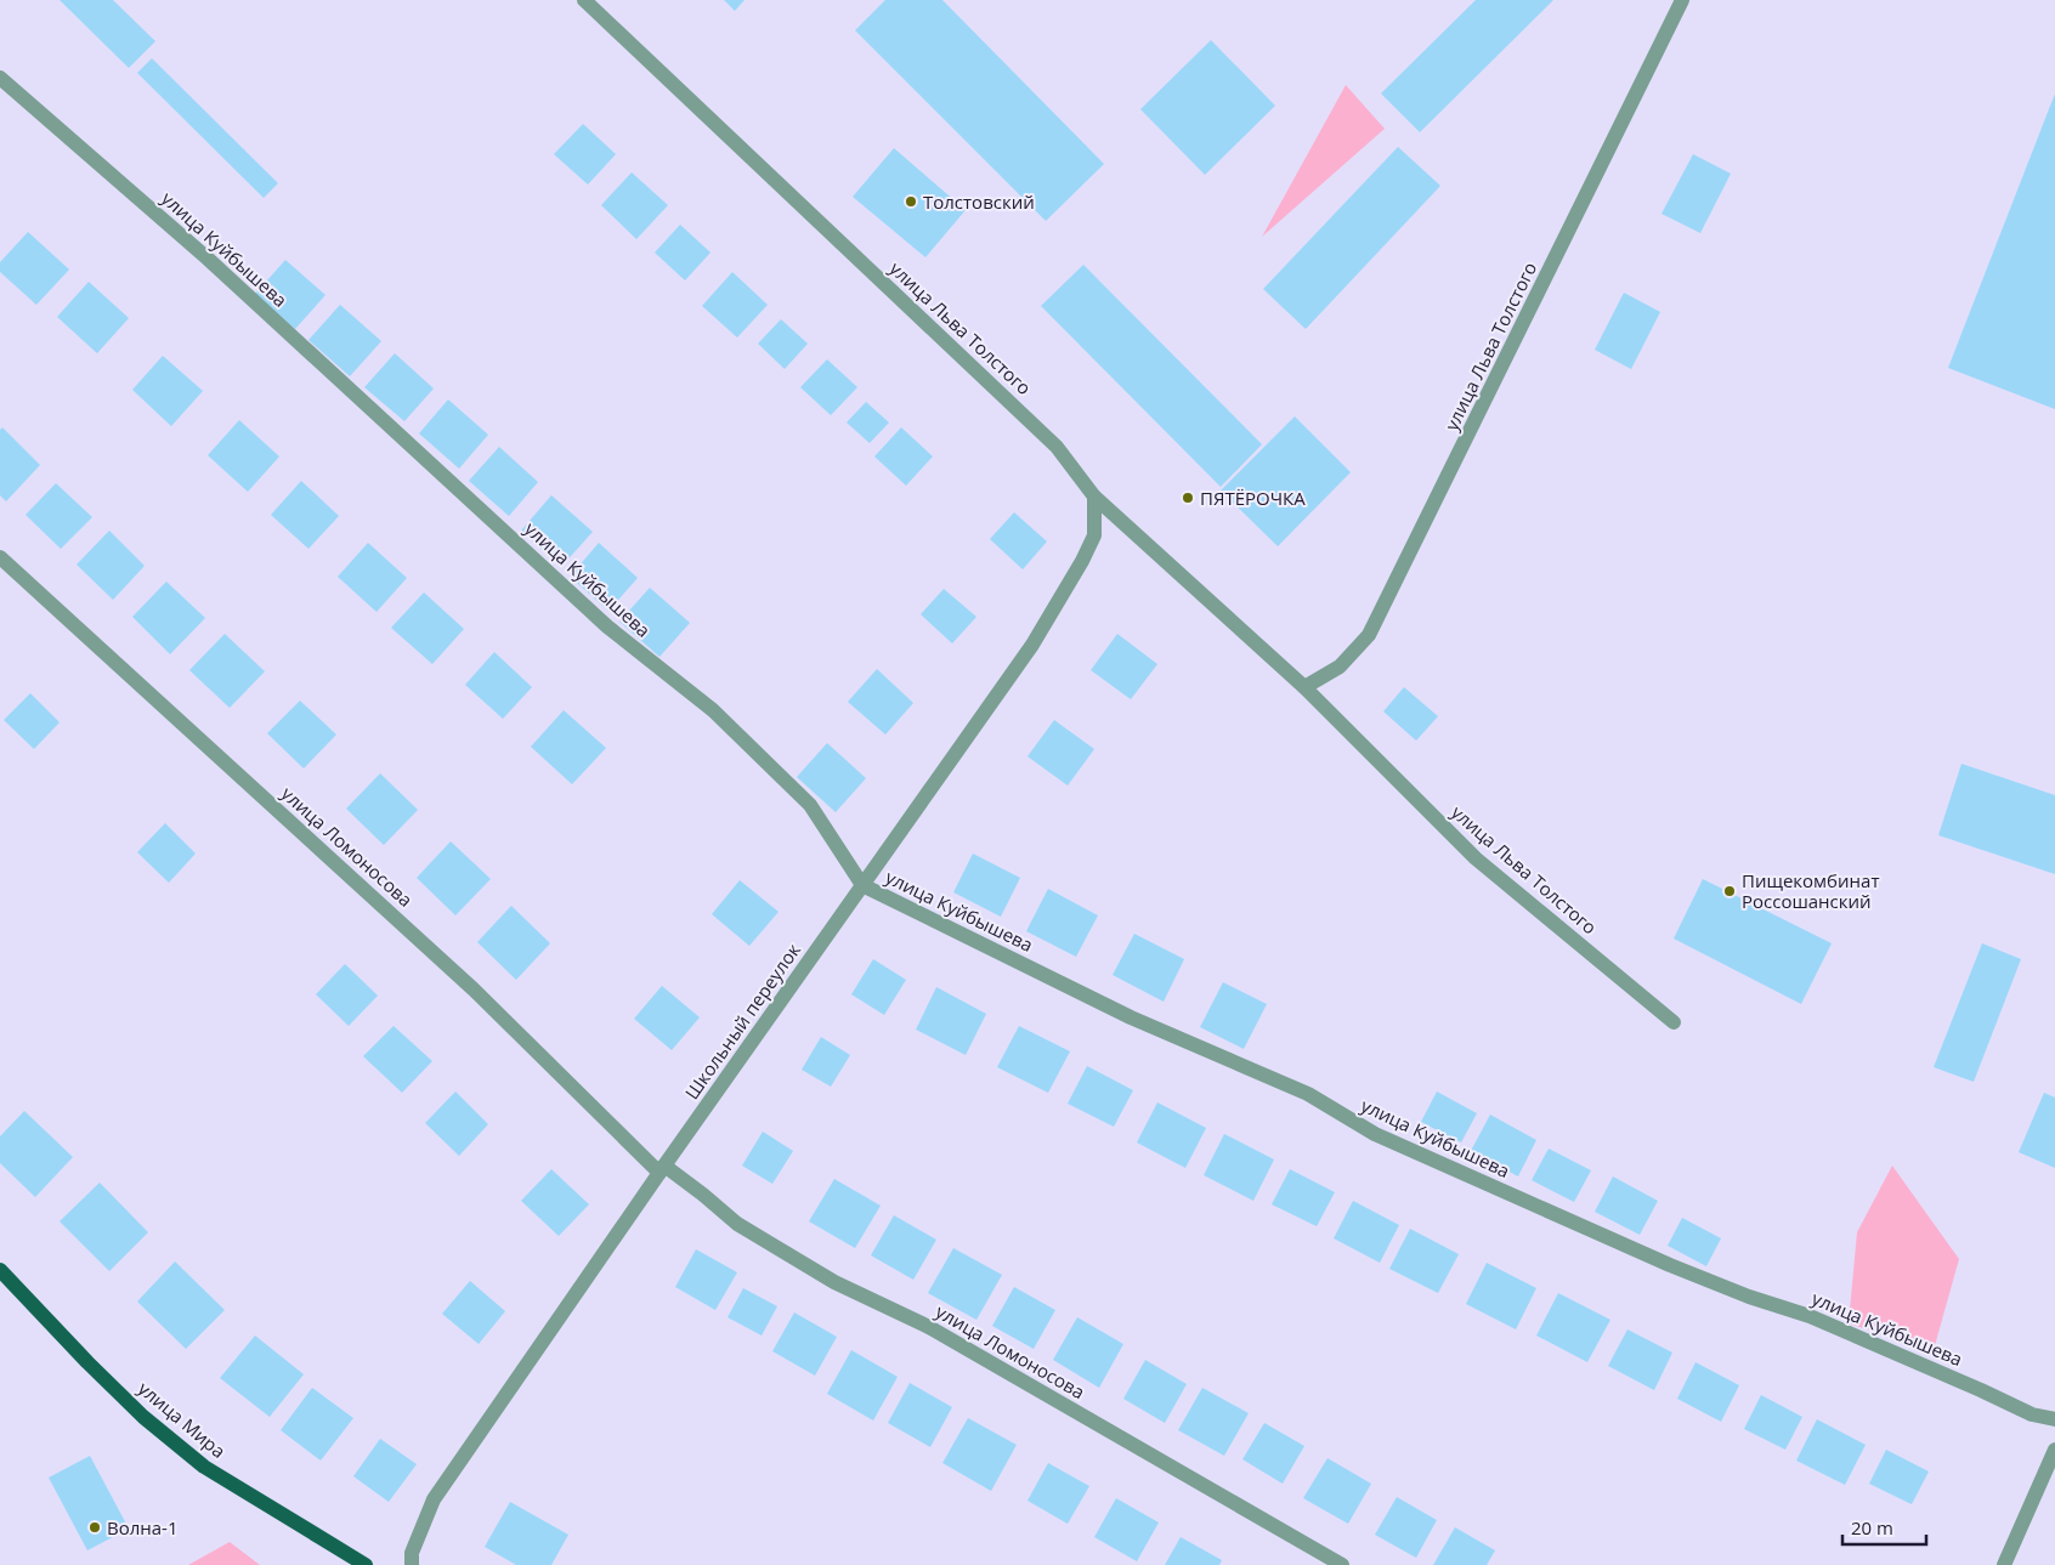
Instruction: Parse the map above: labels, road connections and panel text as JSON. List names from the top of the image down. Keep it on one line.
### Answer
{"streets":{"main road":["улица Мира"],"street":["улица Куйбышева","улица Льва Толстого","улица Ломоносова","Школьный переулок"]},"crossings":[["улица Куйбышева","Школьный переулок"],["улица Льва Толстого","Школьный переулок"],["улица Ломоносова","Школьный переулок"]],"places":["Толстовский","ПЯТЁРОЧКА","Пищекомбинат Россошанский","Волна-1"],"scale_bar":"20 m"}
